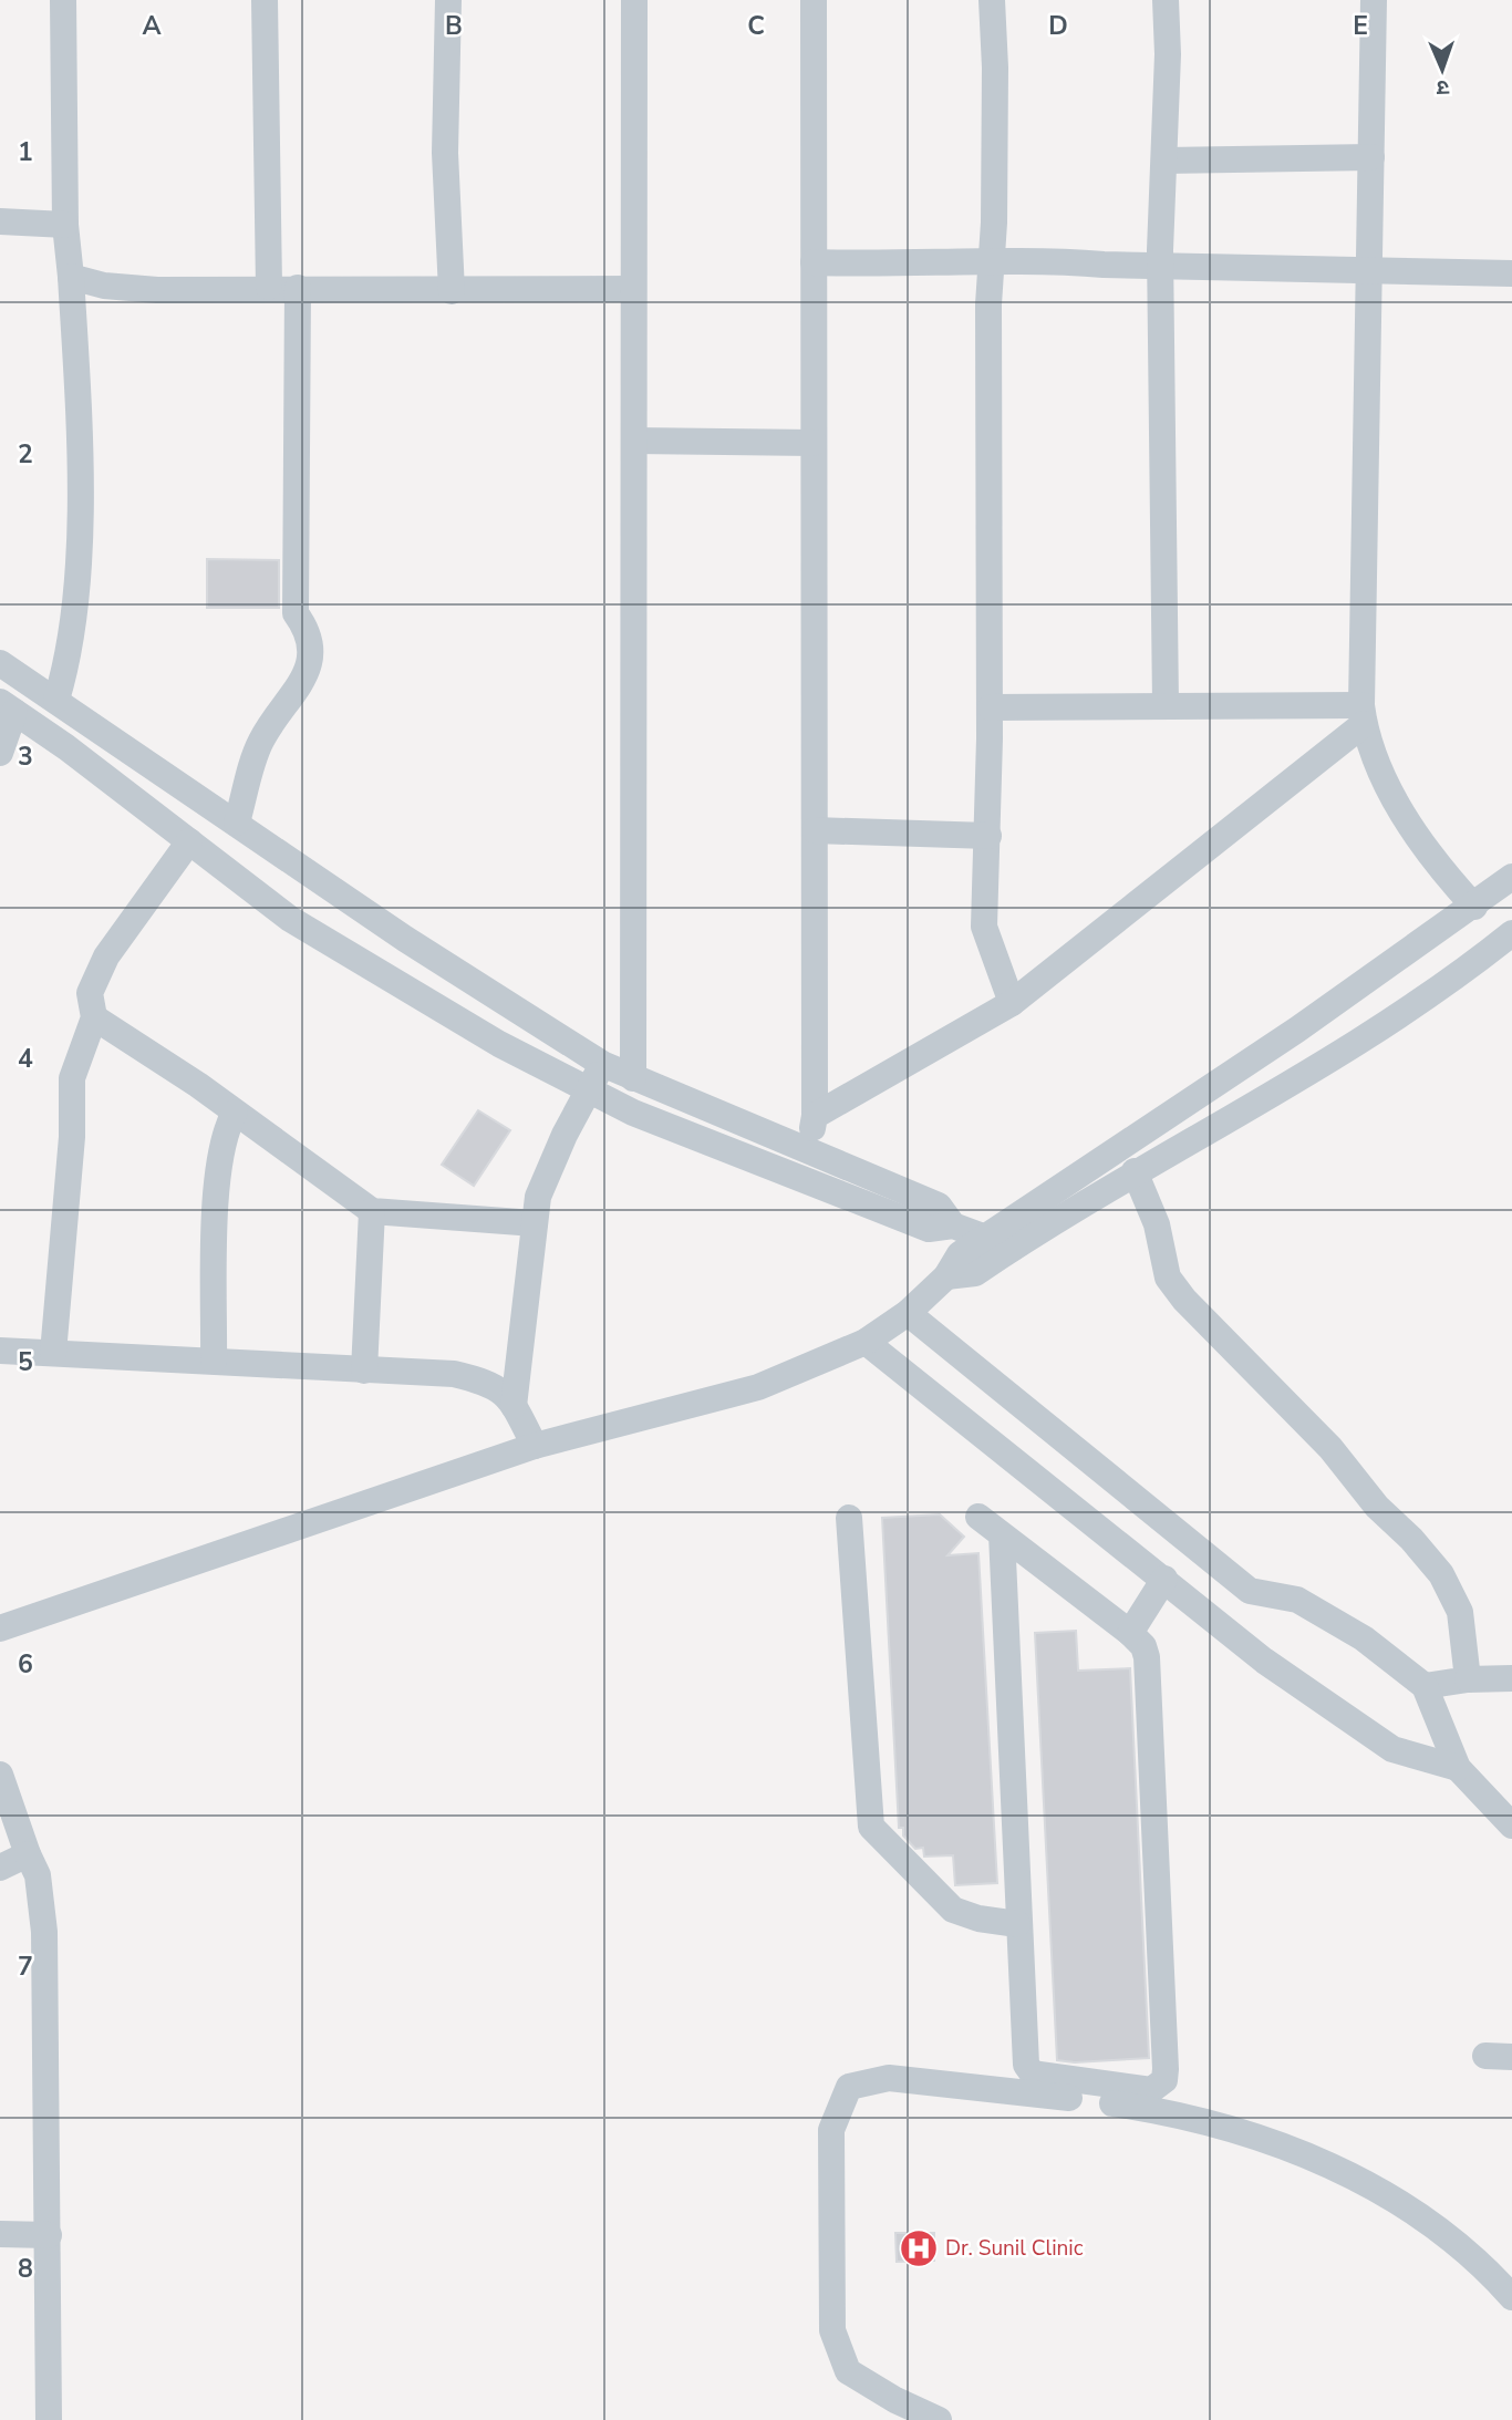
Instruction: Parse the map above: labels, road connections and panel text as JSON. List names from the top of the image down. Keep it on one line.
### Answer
{"places":{"hospital":["Dr. Sunil Clinic"]},"north":"bottom","grid":{"columns":["A","B","C","D","E"],"rows":["1","2","3","4","5","6","7","8"]}}
